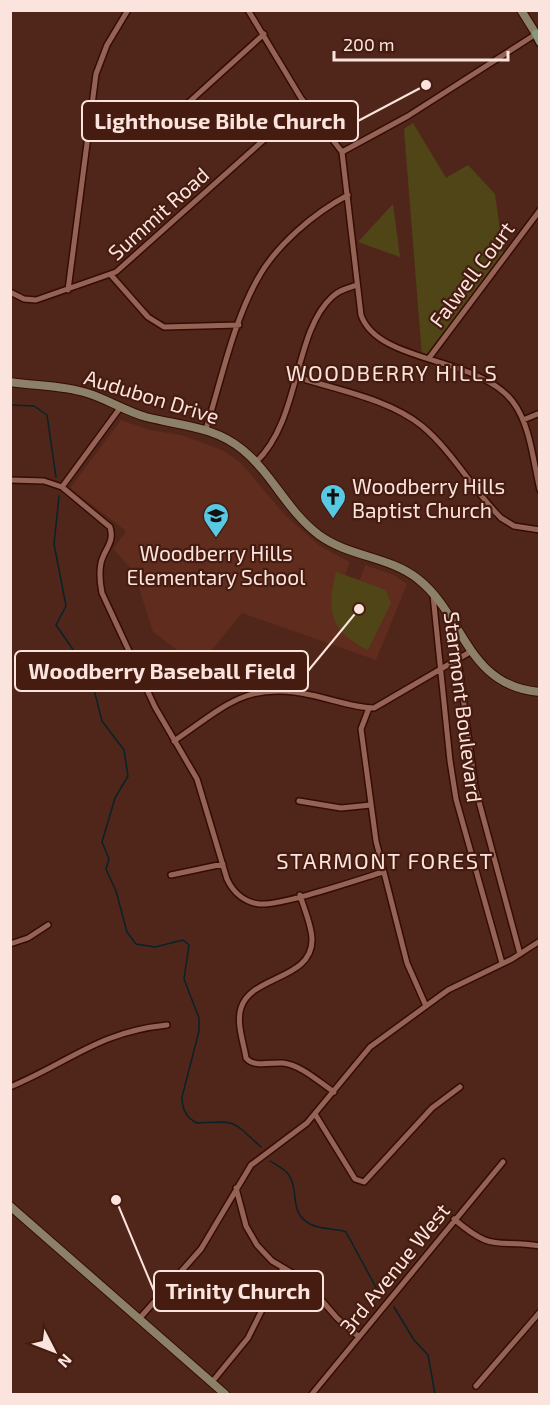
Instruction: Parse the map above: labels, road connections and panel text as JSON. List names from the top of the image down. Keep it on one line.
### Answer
{"streets":{"street":["Summit Road","Falwell Court","Audubon Drive","Starmont Boulevard","3rd Avenue West"]},"crossings":[["Audubon Drive","Starmont Boulevard"]],"districts":["WOODBERRY HILLS","STARMONT FOREST"],"places":{"other":["Lighthouse Bible Church","Woodberry Baseball Field","Trinity Church"],"church":["Woodberry Hills Baptist Church"],"school or university":["Woodberry Hills Elementary School"]},"scale_bar":"200 m","north":"bottom right"}
